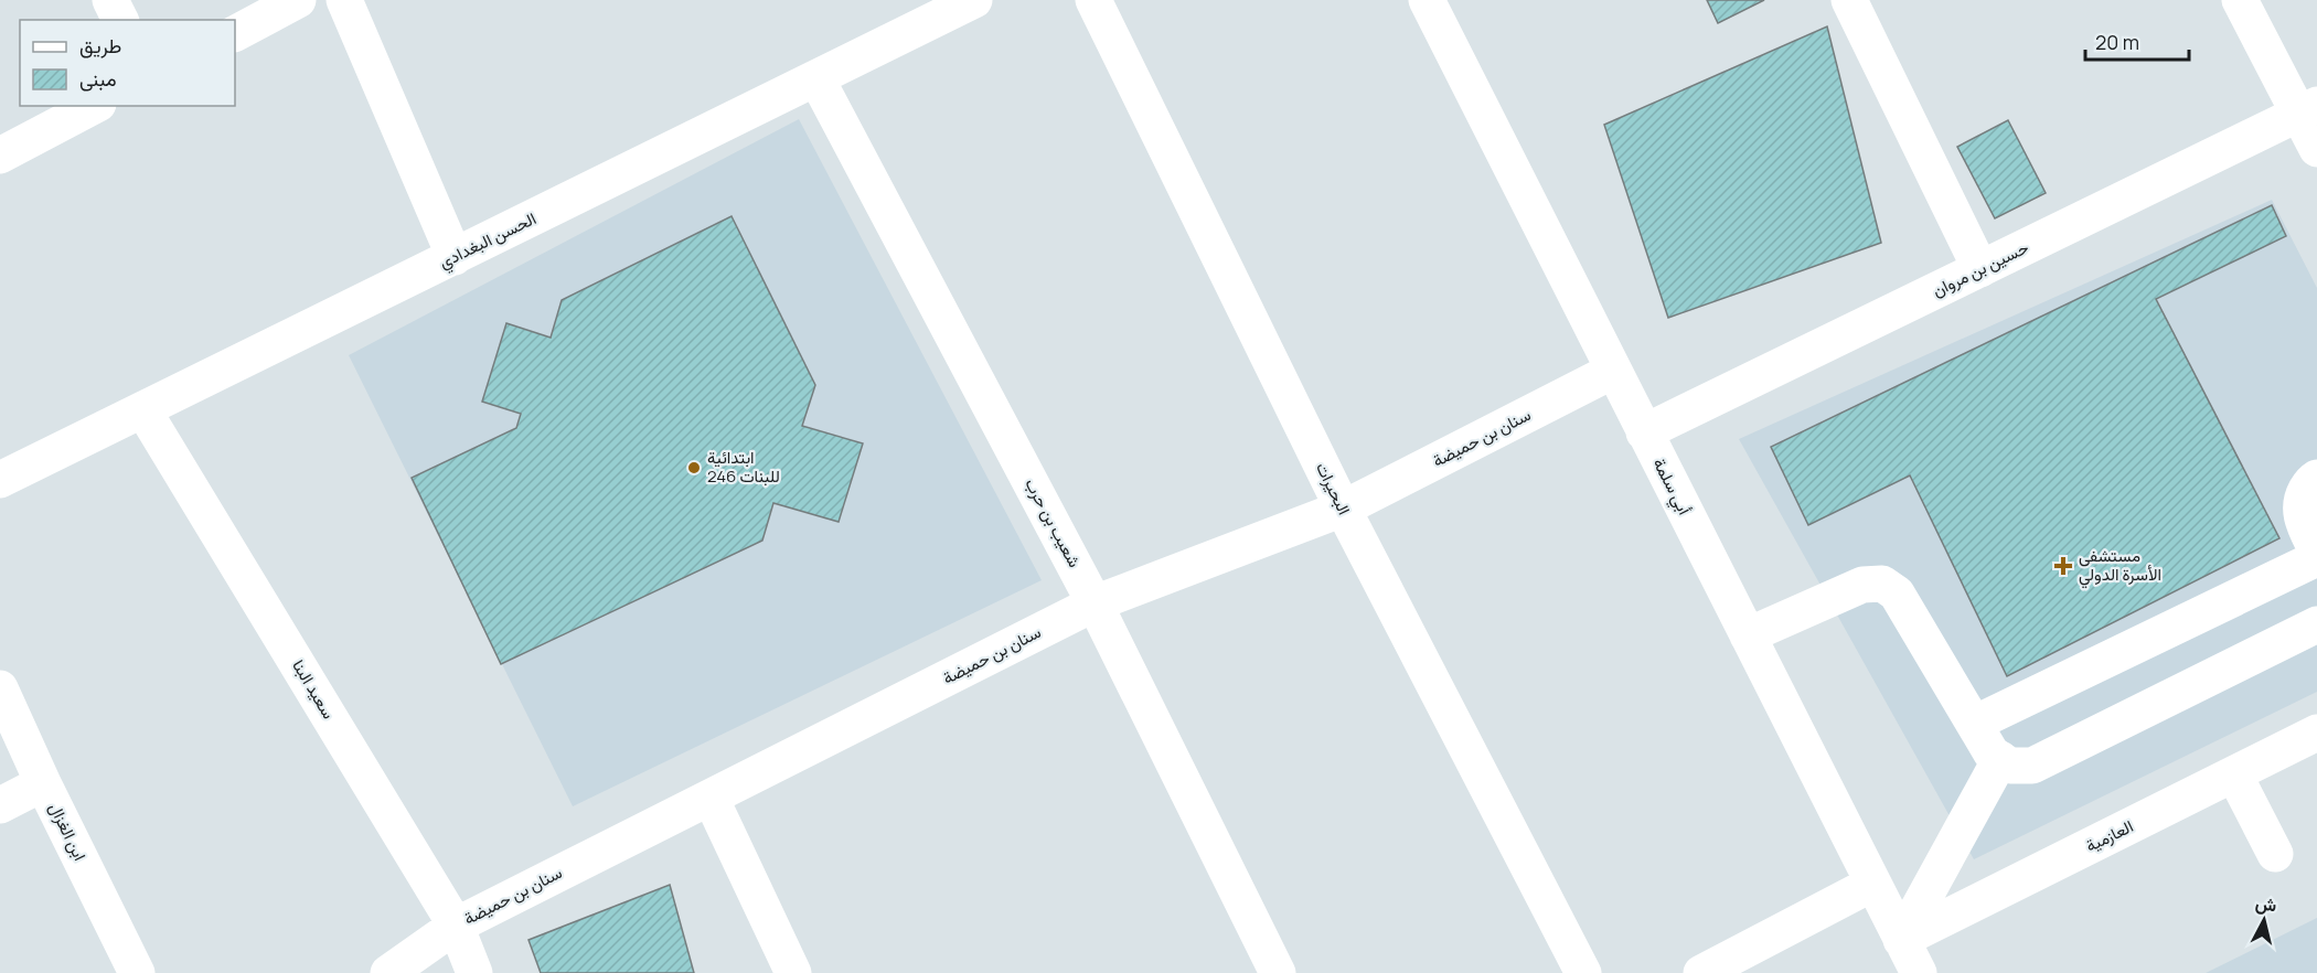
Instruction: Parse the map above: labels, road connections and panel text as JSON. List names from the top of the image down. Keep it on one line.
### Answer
{"streets":{"street":["الحسن البغدادي","حسين بن مروان","سنان بن حميضة","أبي سلمة","البحيرات","شعيب بن حرب","سعيد البنا","ابن الغزال","العازمية"]},"crossings":[["الحسن البغدادي","شعيب بن حرب"],["الحسن البغدادي","سعيد البنا"],["حسين بن مروان","أبي سلمة"],["سنان بن حميضة","أبي سلمة"],["سنان بن حميضة","البحيرات"],["سنان بن حميضة","شعيب بن حرب"],["سنان بن حميضة","سعيد البنا"],["أبي سلمة","العازمية"]],"places":{"other":["ابتدائية 246 للبنات"],"health":["مستشفى الأسرة الدولي"]},"legend":["طريق","مبنى"],"scale_bar":"20 m","north":"top"}
